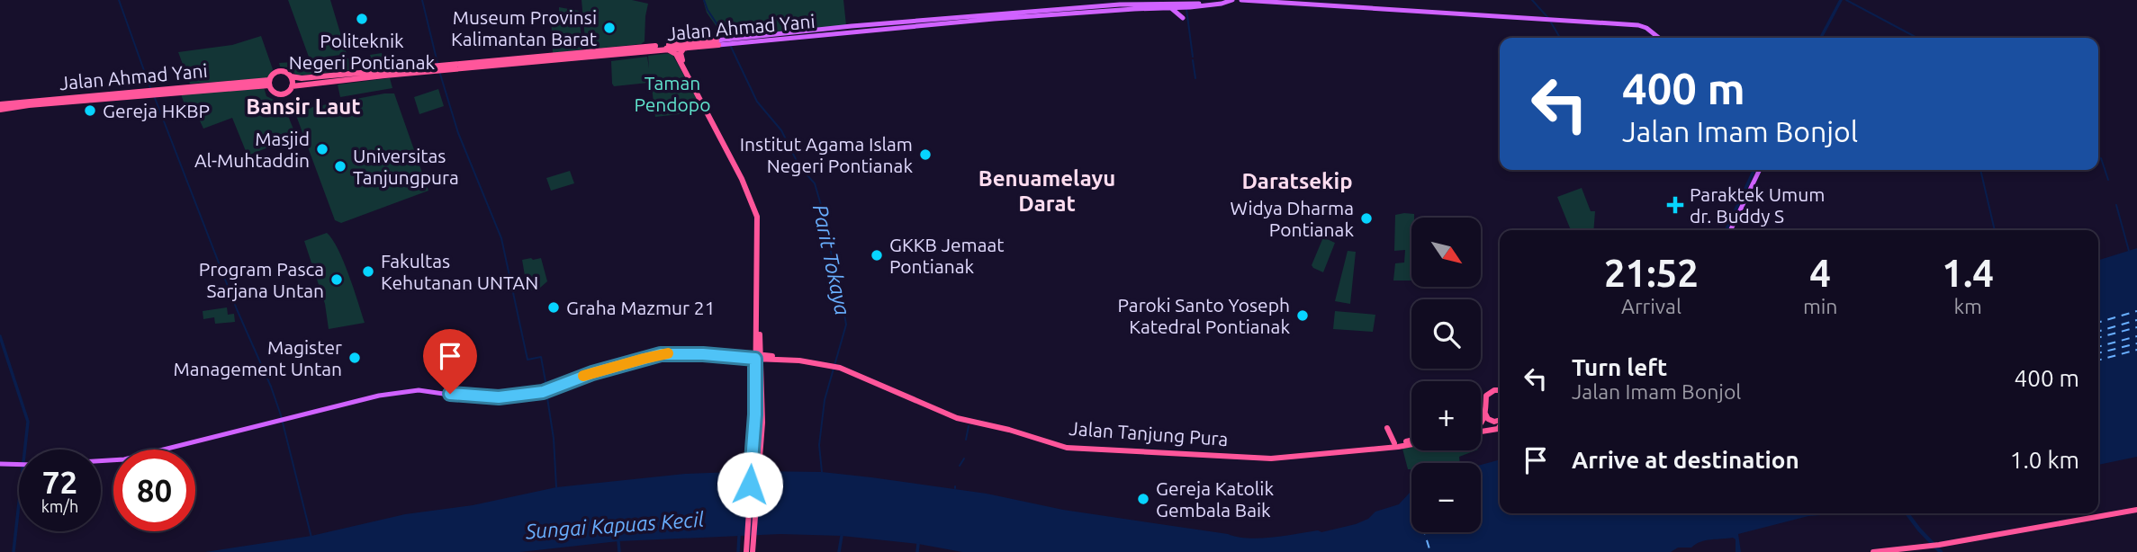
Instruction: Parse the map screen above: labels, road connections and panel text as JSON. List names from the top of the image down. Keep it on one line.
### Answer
{"streets":{"highway":["Jalan Ahmad Yani","Jalan Tanjung Pura"]},"districts":["Bansir Laut","Benuamelayu Darat","Daratsekip"],"water":["Parit Tokaya","Sungai Kapuas Kecil"],"parks":["Taman Pendopo"],"places":{"other":["Politeknik Negeri Pontianak","Museum Provinsi Kalimantan Barat","Gereja HKBP","Masjid Al-Muhtaddin","Institut Agama Islam Negeri Pontianak","Universitas Tanjungpura","Widya Dharma Pontianak","GKKB Jemaat Pontianak","Fakultas Kehutanan UNTAN","Program Pasca Sarjana Untan","Graha Mazmur 21","Paroki Santo Yoseph Katedral Pontianak","Magister Management Untan","Gereja Katolik Gembala Baik"],"health":["Paraktek Umum dr. Buddy S"]},"north":"bottom right","page":{"turn":["400 m","Jalan Imam Bonjol"],"map_buttons":["+","−"],"eta":["21:52","Arrival","4","min","1.4","km"],"list":[{"name":"Turn left","note":"Jalan Imam Bonjol","value":"400 m"},{"name":"Arrive at destination","value":"1.0 km"}],"speed":"72 km/h","limit":"80"}}
